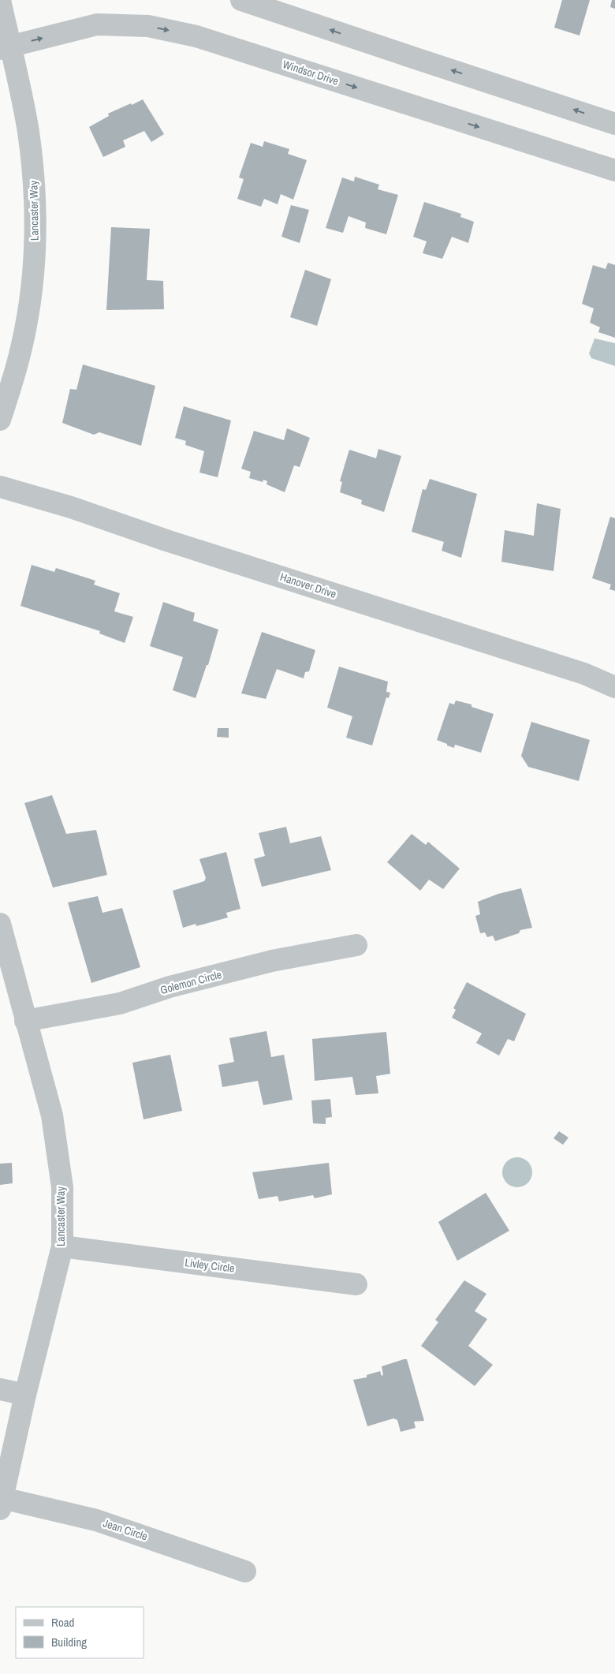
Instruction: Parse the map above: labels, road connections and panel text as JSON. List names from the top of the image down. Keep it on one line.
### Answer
{"streets":{"street":["Windsor Drive","Lancaster Way","Hanover Drive","Golemon Circle","Livley Circle","Jean Circle"]},"crossings":[["Windsor Drive","Lancaster Way"],["Lancaster Way","Golemon Circle"],["Lancaster Way","Livley Circle"],["Lancaster Way","Jean Circle"]],"legend":["Road","Building"]}
